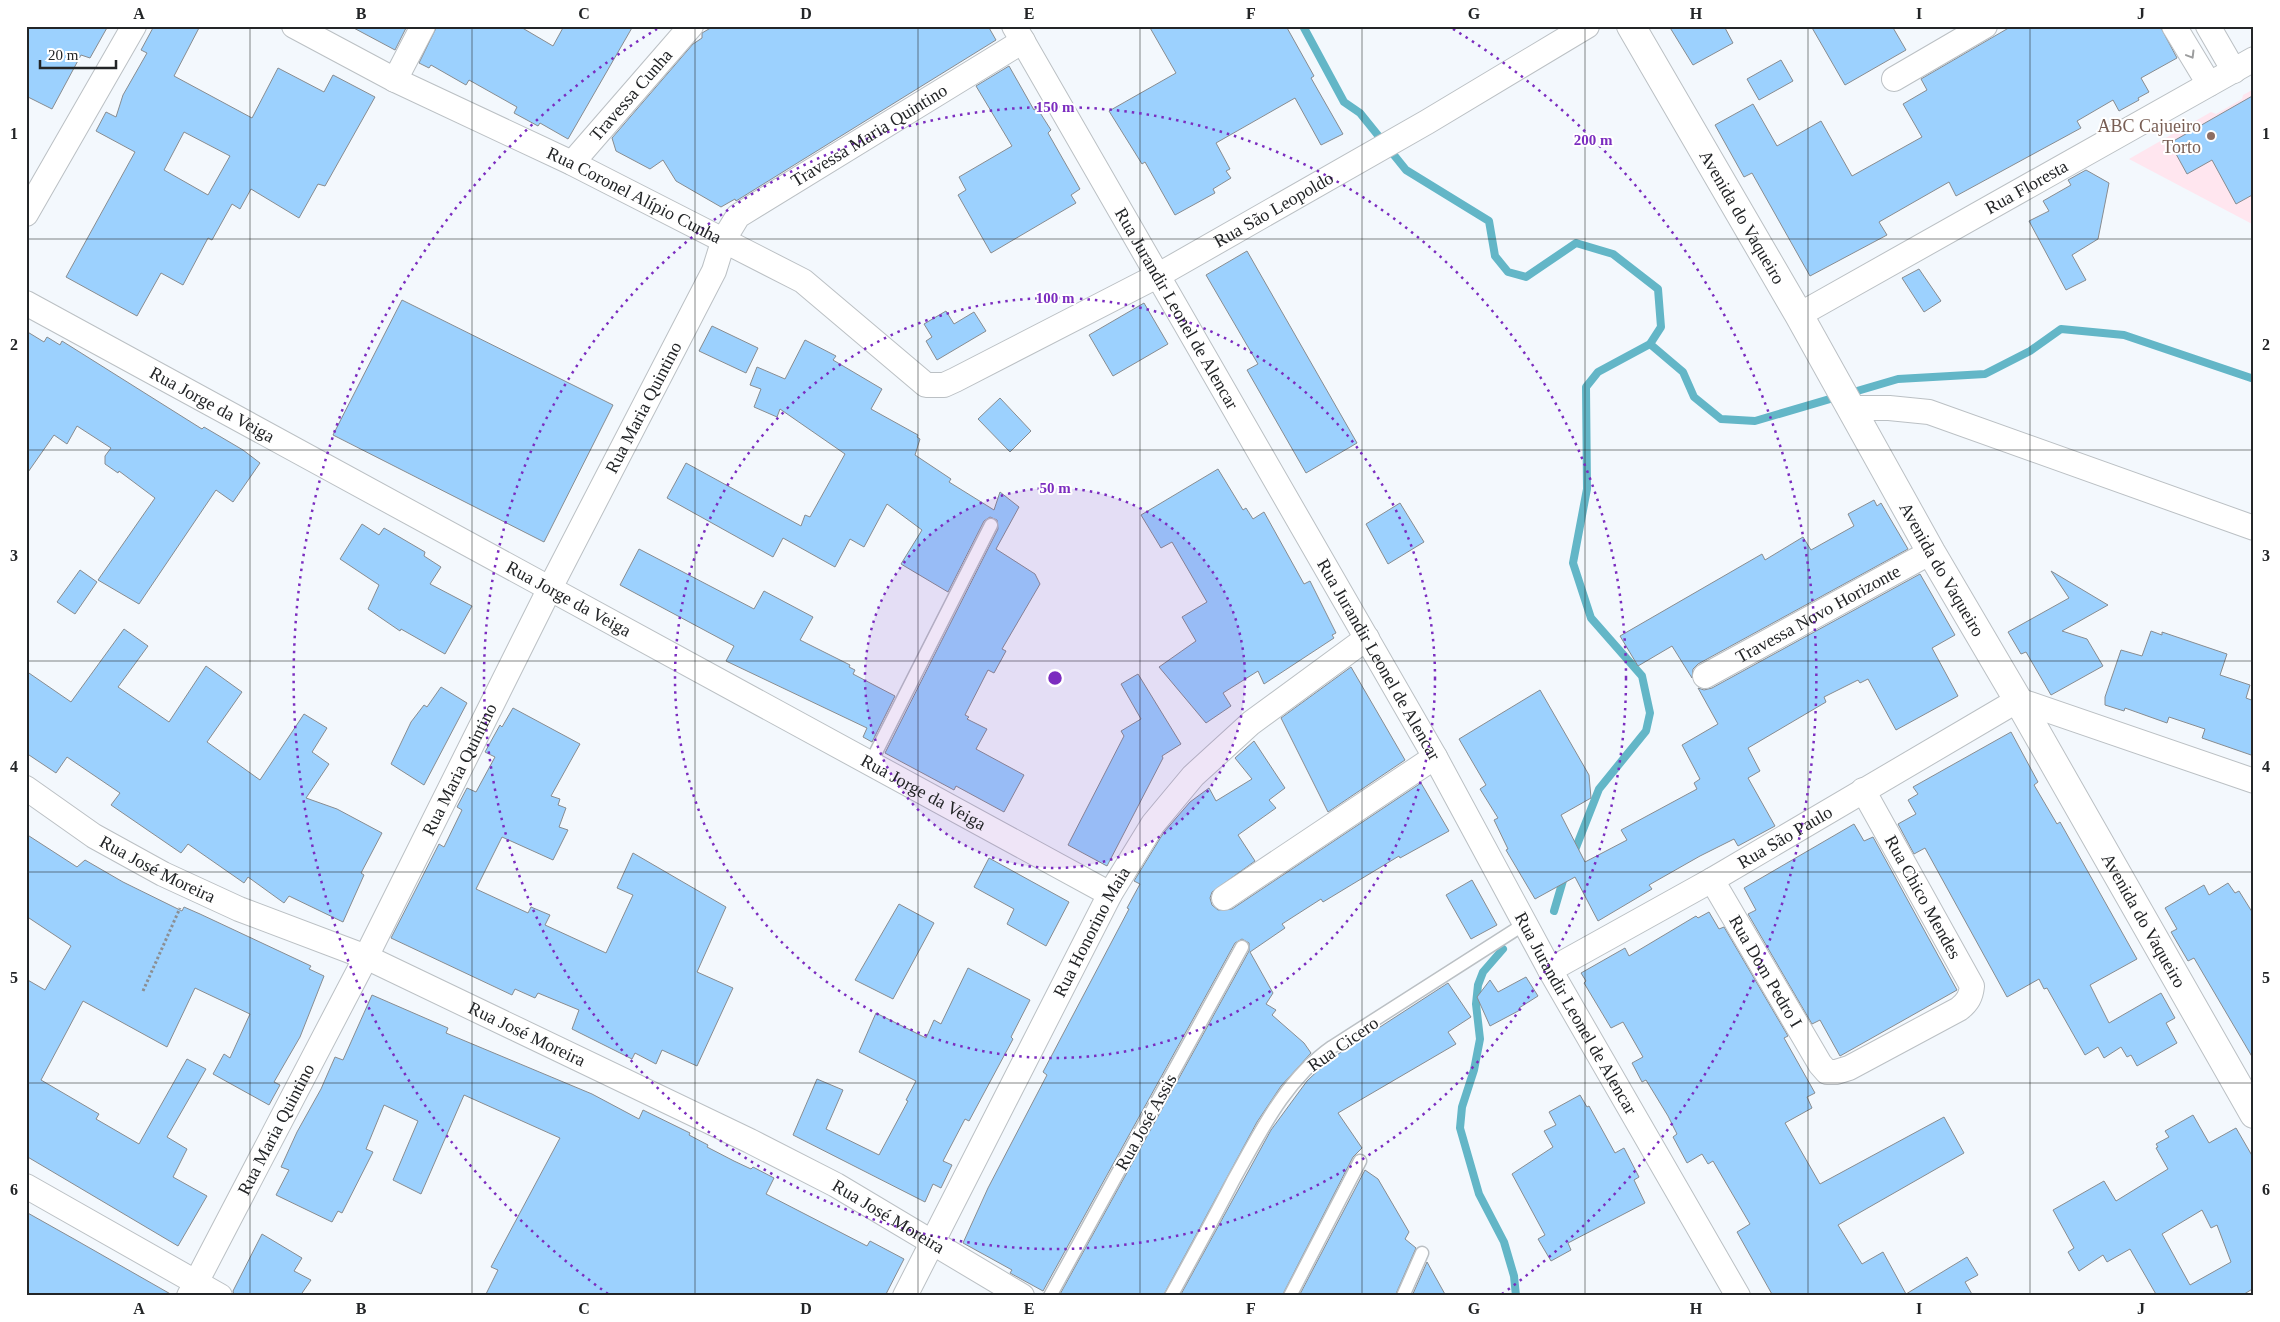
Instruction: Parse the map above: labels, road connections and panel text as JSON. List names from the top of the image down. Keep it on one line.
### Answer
{"streets":{"street":["Travessa Cunha","Travessa Maria Quintino","Rua Floresta","Rua Coronel Alípio Cunha","Rua São Leopoldo","Avenida do Vaqueiro","Rua Jurandir Leonel de Alencar","Rua Jorge da Veiga","Rua Maria Quintino","Travessa Novo Horizonte","Rua São Paulo","Rua José Moreira","Rua Chico Mendes","Rua Honorino Maia","Rua Dom Pedro I"],"lane":["Rua Cicero","Rua José Assis"]},"crossings":[["Travessa Cunha","Rua Coronel Alípio Cunha"],["Travessa Maria Quintino","Rua Coronel Alípio Cunha"],["Travessa Maria Quintino","Rua Jurandir Leonel de Alencar"],["Travessa Maria Quintino","Rua Maria Quintino"],["Rua Floresta","Avenida do Vaqueiro"],["Rua Coronel Alípio Cunha","Rua São Leopoldo"],["Rua Coronel Alípio Cunha","Rua Maria Quintino"],["Rua São Leopoldo","Rua Jurandir Leonel de Alencar"],["Avenida do Vaqueiro","Travessa Novo Horizonte"],["Avenida do Vaqueiro","Rua São Paulo"],["Rua Jurandir Leonel de Alencar","Rua São Paulo"],["Rua Jurandir Leonel de Alencar","Rua Honorino Maia"],["Rua Jurandir Leonel de Alencar","Rua Cicero"],["Rua Jorge da Veiga","Rua Maria Quintino"],["Rua Jorge da Veiga","Rua Honorino Maia"],["Rua Maria Quintino","Rua José Moreira"],["Rua São Paulo","Rua Chico Mendes"],["Rua São Paulo","Rua Dom Pedro I"],["Rua José Moreira","Rua Honorino Maia"],["Rua Chico Mendes","Rua Dom Pedro I"]],"places":["ABC Cajueiro Torto"],"scale_bar":"20 m","grid":{"columns":["A","B","C","D","E","F","G","H","I","J"],"rows":["1","2","3","4","5","6"]},"rings":["150 m","200 m","100 m","50 m"]}
